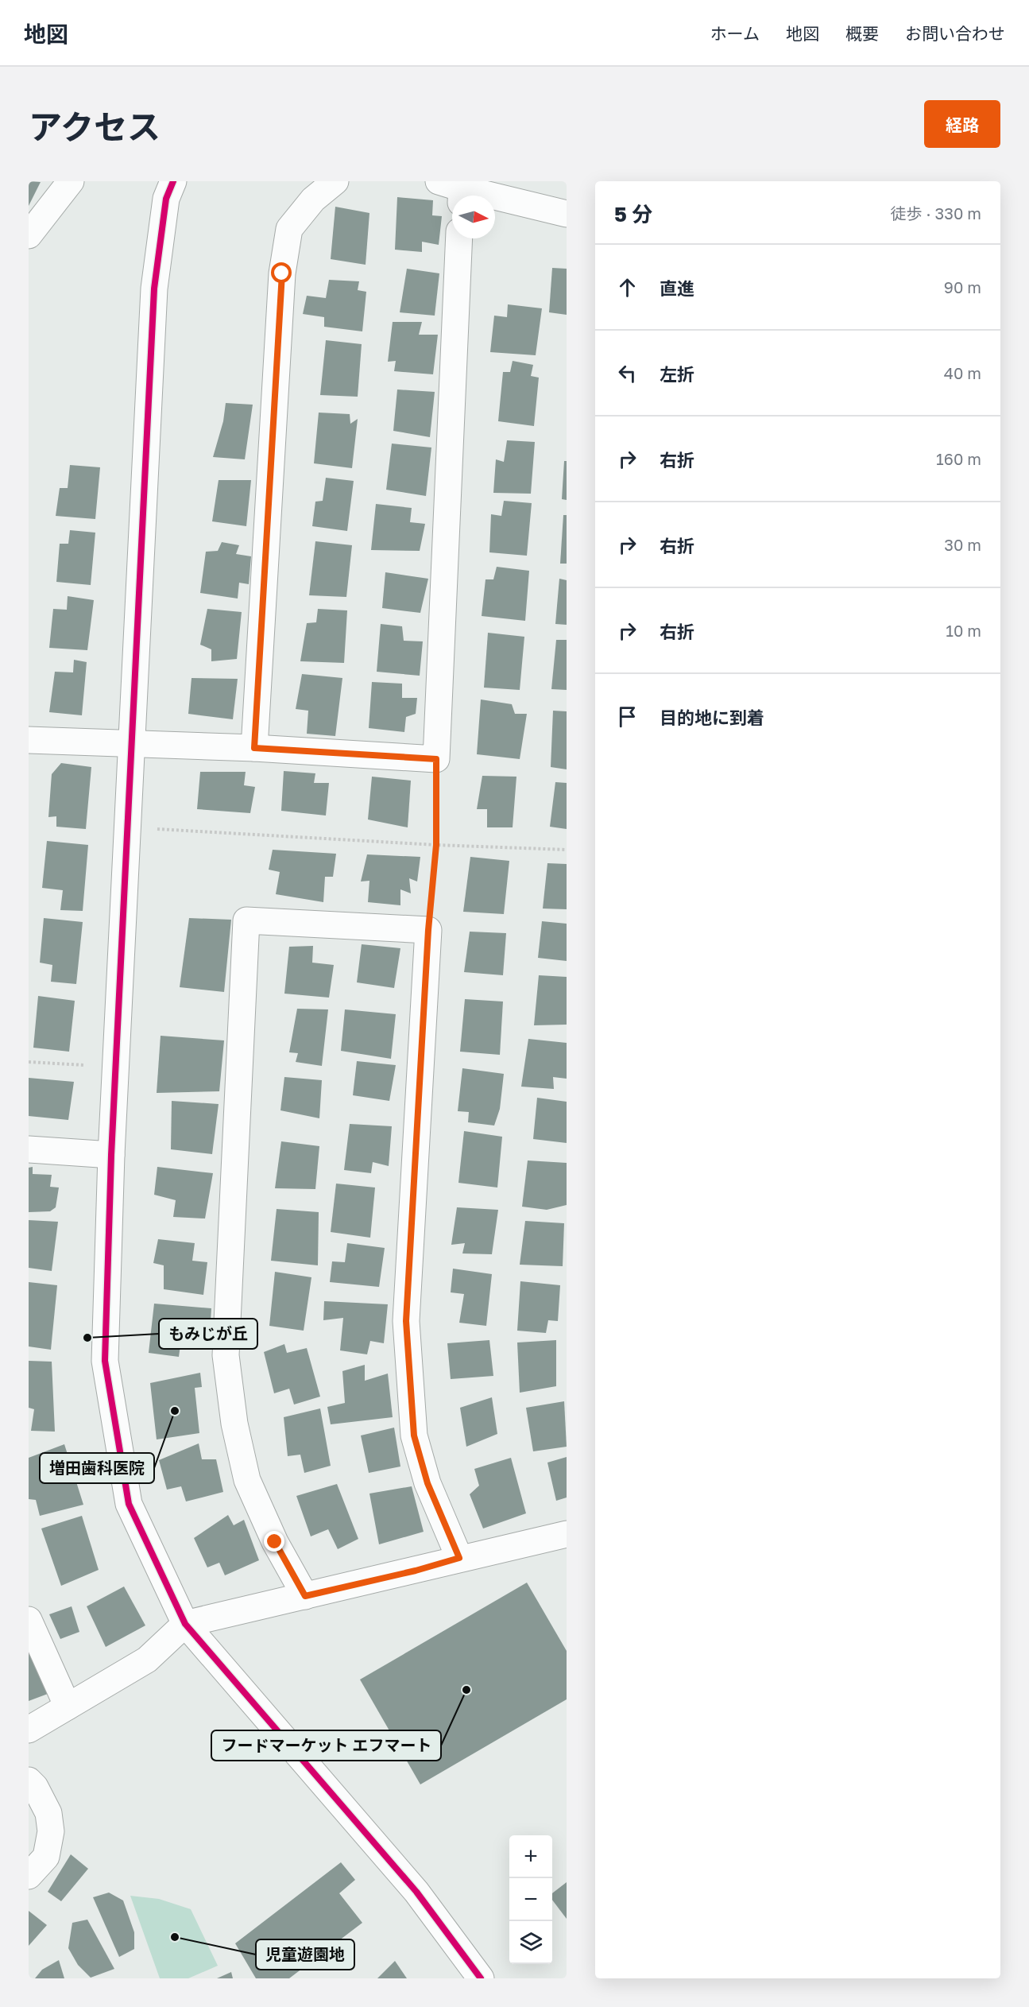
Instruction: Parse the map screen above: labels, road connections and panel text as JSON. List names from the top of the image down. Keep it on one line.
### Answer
{"places":["もみじが丘","増田歯科医院","フードマーケット エフマート","児童遊園地"],"north":"right","page":{"header":"地図","nav":["ホーム","地図","概要","お問い合わせ"],"title":"アクセス","buttons":"経路","heading":["5 分","徒歩 · 330 m"],"list":[["直進","90 m"],["左折","40 m"],["右折","160 m"],["右折","30 m"],["右折","10 m"],"目的地に到着"],"map_buttons":["+","−"]}}
